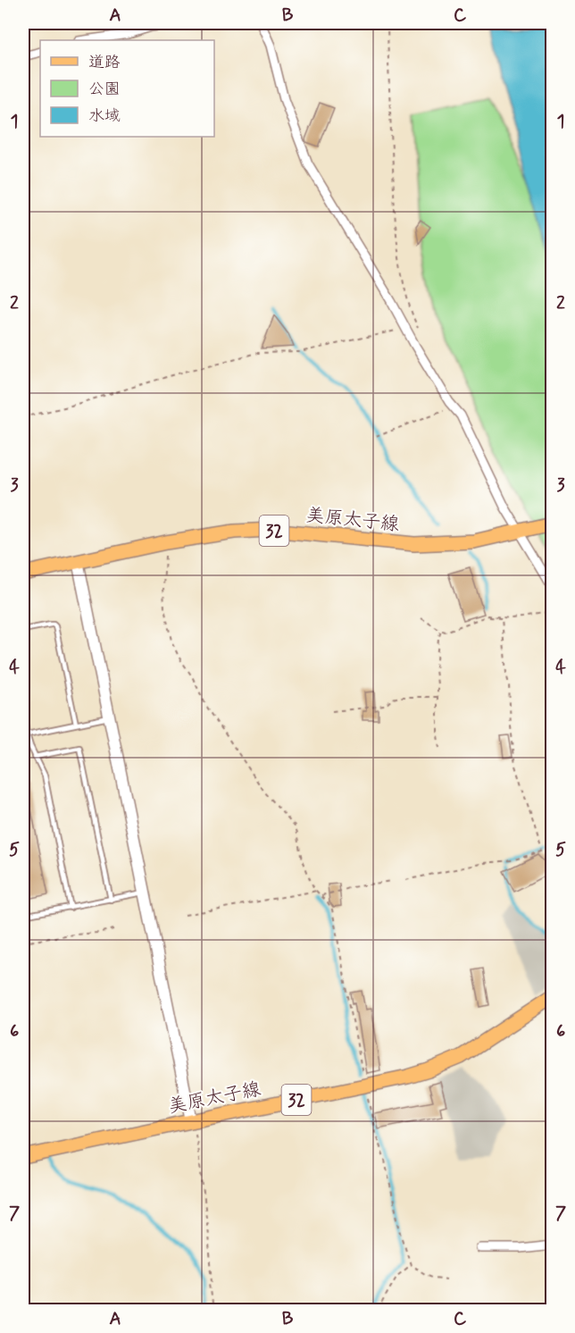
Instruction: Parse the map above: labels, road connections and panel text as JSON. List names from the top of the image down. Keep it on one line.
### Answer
{"streets":{"main road":["美原太子線","32"]},"legend":["道路","公園","水域"],"grid":{"columns":["A","B","C"],"rows":["1","2","3","4","5","6","7"]}}
